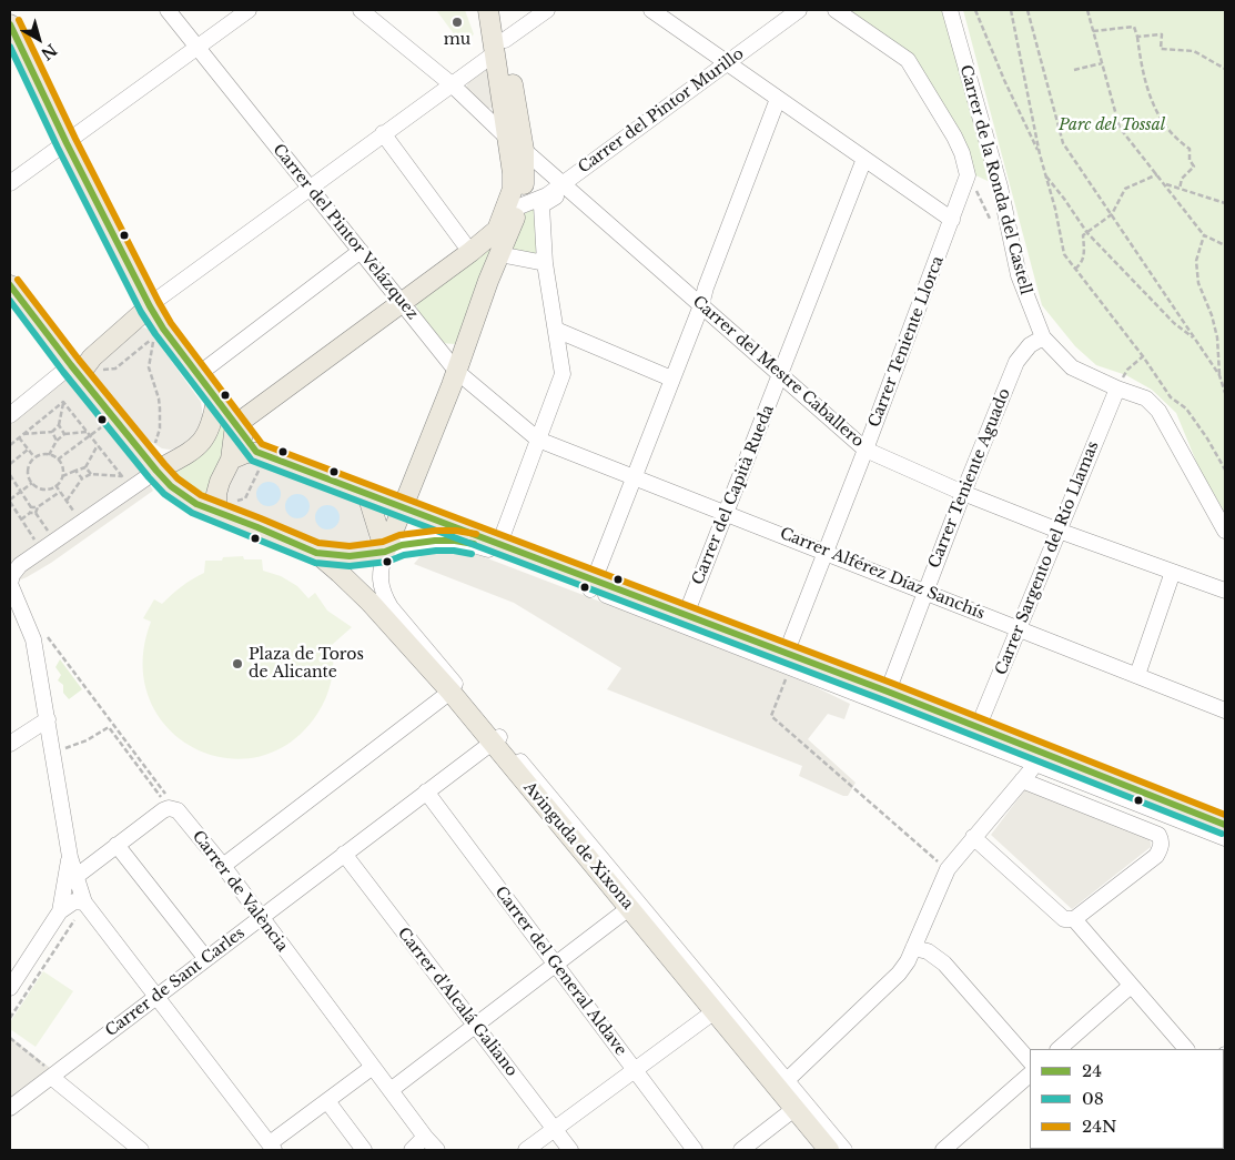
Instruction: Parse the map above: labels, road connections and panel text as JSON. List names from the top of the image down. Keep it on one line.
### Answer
{"streets":{"main road":["Avinguda de Xixona"],"street":["Carrer del Pintor Murillo","Carrer de la Ronda del Castell","Carrer del Pintor Velázquez","Carrer Teniente Llorca","Carrer del Mestre Caballero","Carrer Teniente Aguado","Carrer del Capità Rueda","Carrer Sargento del Río Llamas","Carrer Alférez Díaz Sanchís","Carrer de València","Carrer del General Aldave","Carrer de Sant Carles","Carrer d'Alcalá Galiano"]},"crossings":[["Carrer del Pintor Murillo","Carrer del Mestre Caballero"],["Carrer de la Ronda del Castell","Carrer Teniente Aguado"],["Carrer de la Ronda del Castell","Carrer Sargento del Río Llamas"],["Carrer del Pintor Velázquez","Carrer Alférez Díaz Sanchís"],["Carrer Teniente Llorca","Carrer del Mestre Caballero"],["Carrer Teniente Llorca","Carrer Alférez Díaz Sanchís"],["Carrer del Mestre Caballero","Carrer Teniente Aguado"],["Carrer del Mestre Caballero","Carrer del Capità Rueda"],["Carrer del Mestre Caballero","Carrer Sargento del Río Llamas"],["Carrer Teniente Aguado","Carrer Alférez Díaz Sanchís"],["Carrer del Capità Rueda","Carrer Alférez Díaz Sanchís"],["Carrer Sargento del Río Llamas","Carrer Alférez Díaz Sanchís"],["Avinguda de Xixona","Carrer de Sant Carles"],["Carrer de València","Carrer de Sant Carles"],["Carrer del General Aldave","Carrer de Sant Carles"],["Carrer de Sant Carles","Carrer d'Alcalá Galiano"]],"parks":["Parc del Tossal"],"places":["mu","Plaza de Toros de Alicante"],"lines":["transit line 24N","transit line 24","transit line 08"],"legend":["24","08","24N"],"north":"bottom right"}
